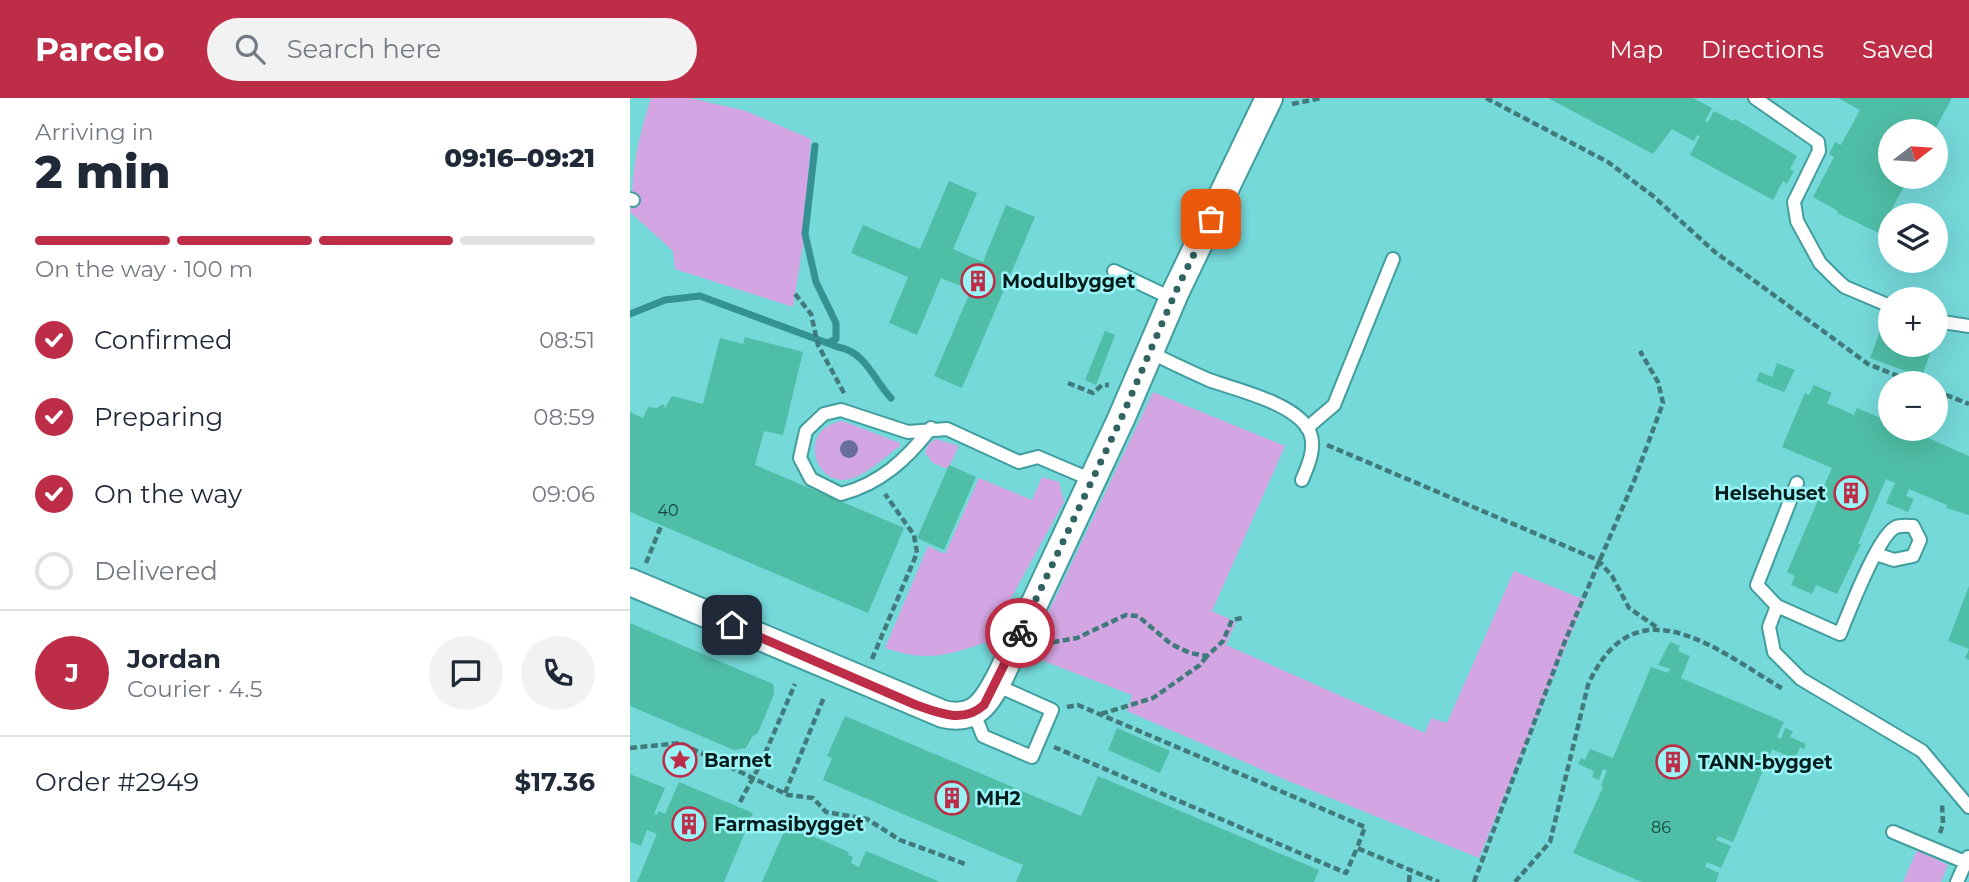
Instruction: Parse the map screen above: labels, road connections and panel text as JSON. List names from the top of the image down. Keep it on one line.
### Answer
{"places":{"building":["Modulbygget","Helsehuset","TANN-bygget","MH2","Farmasibygget"],"place":["Barnet"]},"house_numbers":["40","86"],"north":"right","page":{"header":"Parcelo","search":"Search here","nav":["Map","Directions","Saved"],"heading":["2 min","Arriving in","09:16–09:21"],"panel":["Jordan","Courier · 4.5","Order #2949","$17.36"],"map_buttons":["+","−"],"bar":"On the way · 100 m","list":[["Confirmed","08:51"],["Preparing","08:59"],["On the way","09:06"],"Delivered"],"round":"J"}}
